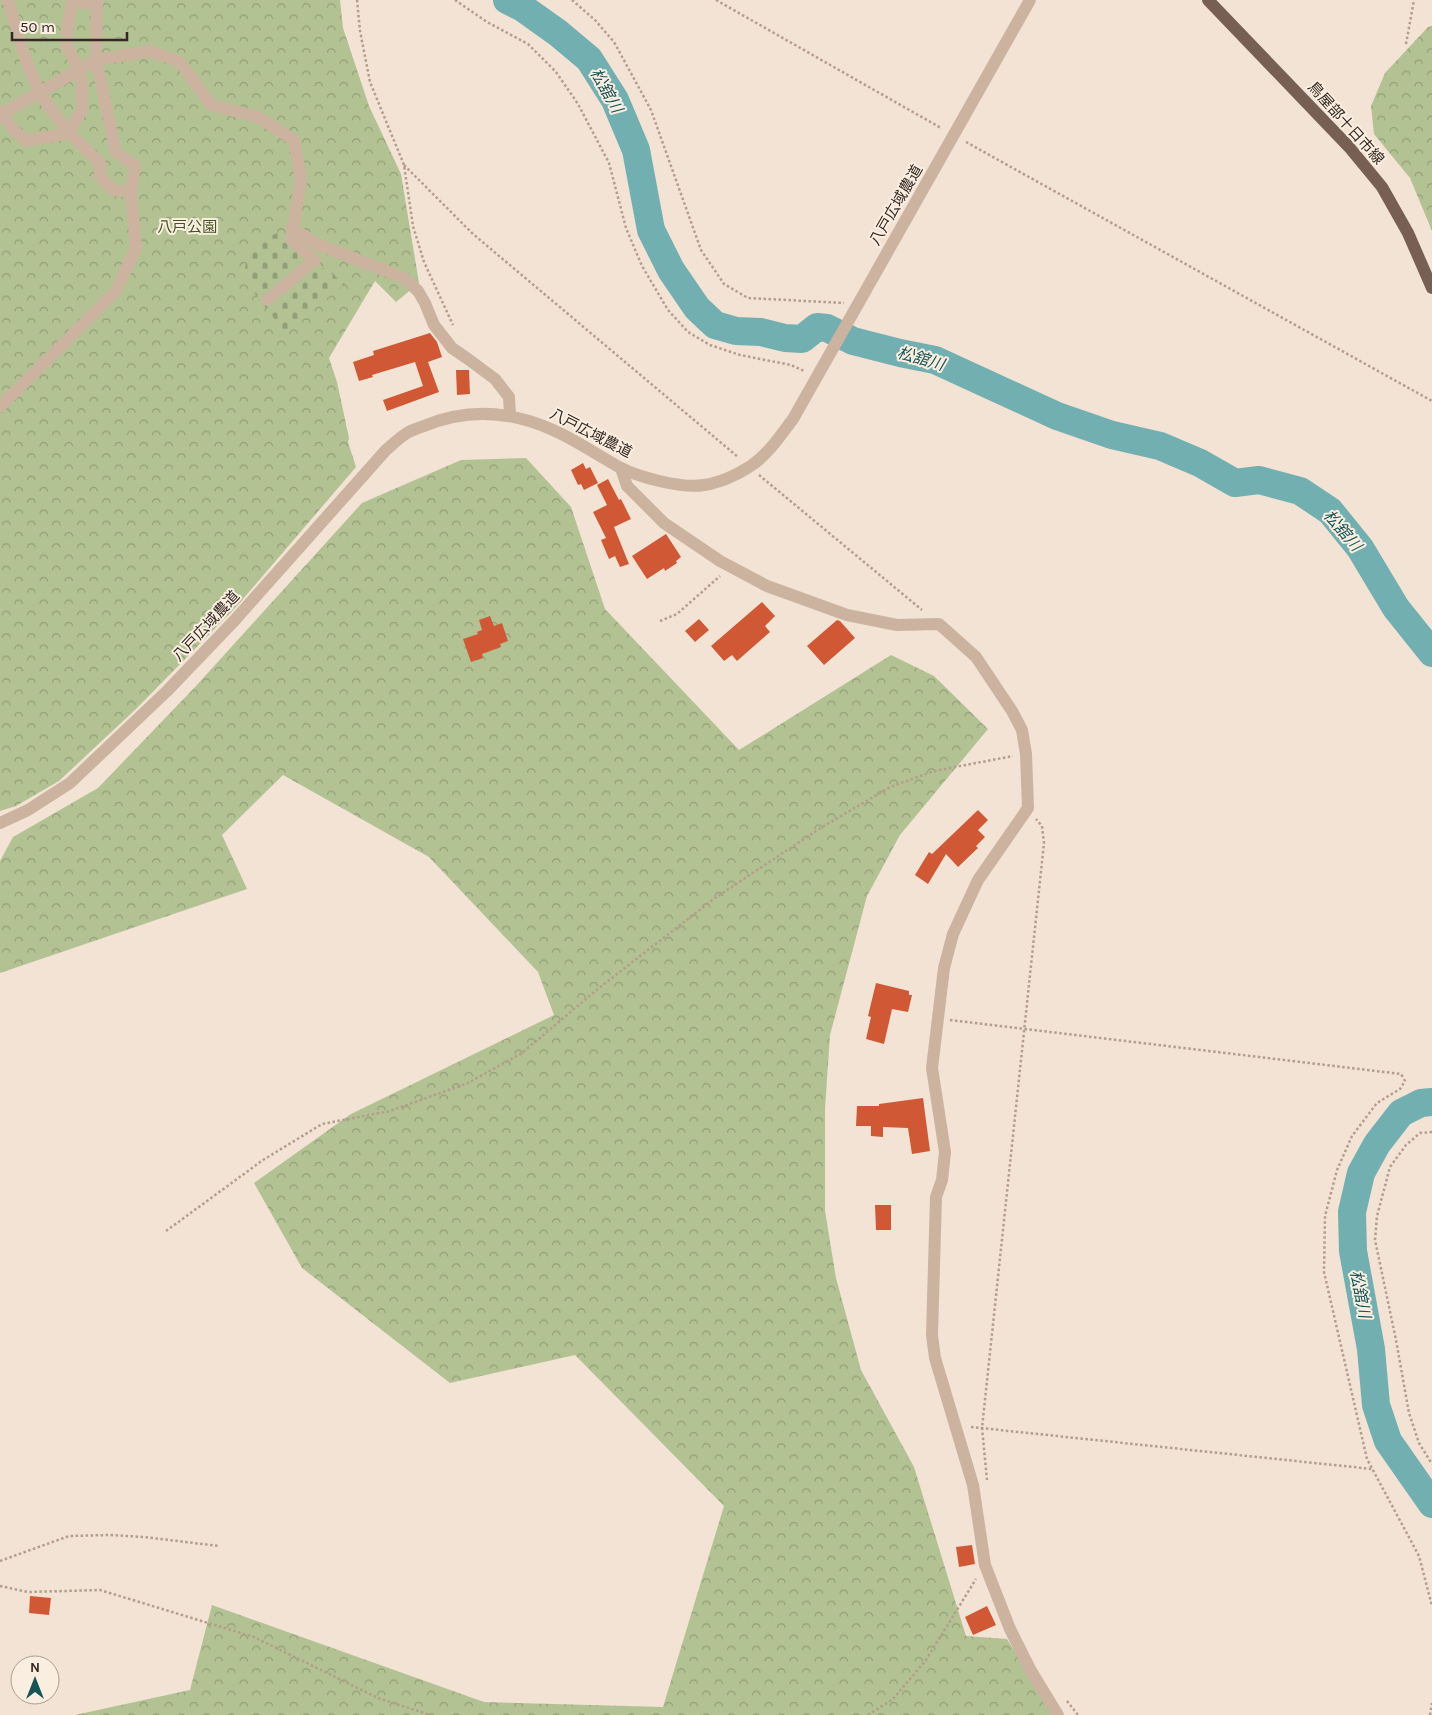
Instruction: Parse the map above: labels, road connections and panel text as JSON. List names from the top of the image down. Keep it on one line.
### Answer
{"streets":{"main road":["鳥屋部十日市線"],"street":["八戸広域農道"]},"water":["松舘川"],"parks":["八戸公園"],"scale_bar":"50 m","north":"top"}
